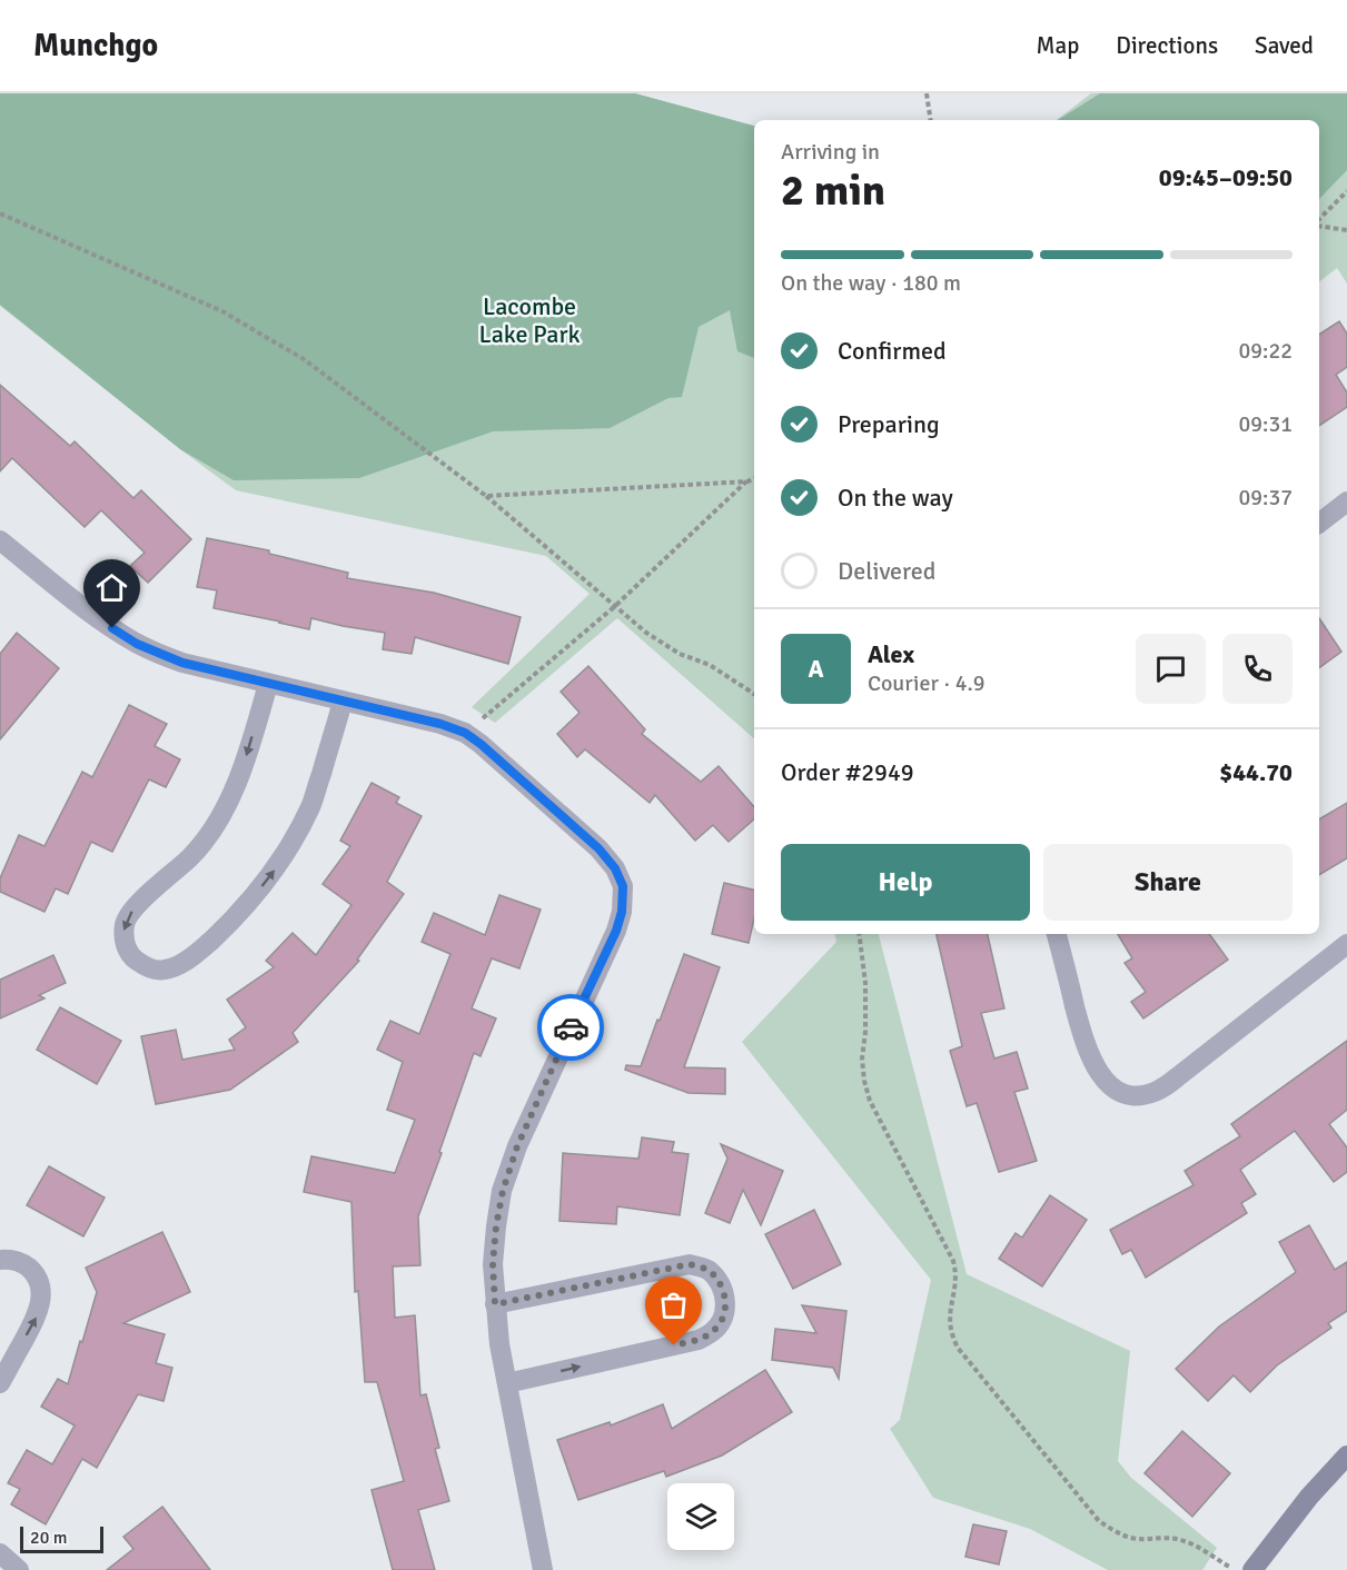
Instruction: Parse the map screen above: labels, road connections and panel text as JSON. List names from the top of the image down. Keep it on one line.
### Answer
{"parks":["Lacombe Lake Park"],"scale_bar":"20 m","page":{"header":"Munchgo","nav":["Map","Directions","Saved"],"heading":["2 min","Arriving in","09:45–09:50"],"panel":["Alex","Courier · 4.9","Order #2949","$44.70"],"bar":"On the way · 180 m","list":[["Confirmed","09:22"],["Preparing","09:31"],["On the way","09:37"],"Delivered"],"round":"A","buttons":["Help","Share"],"scale":"20 m"}}
